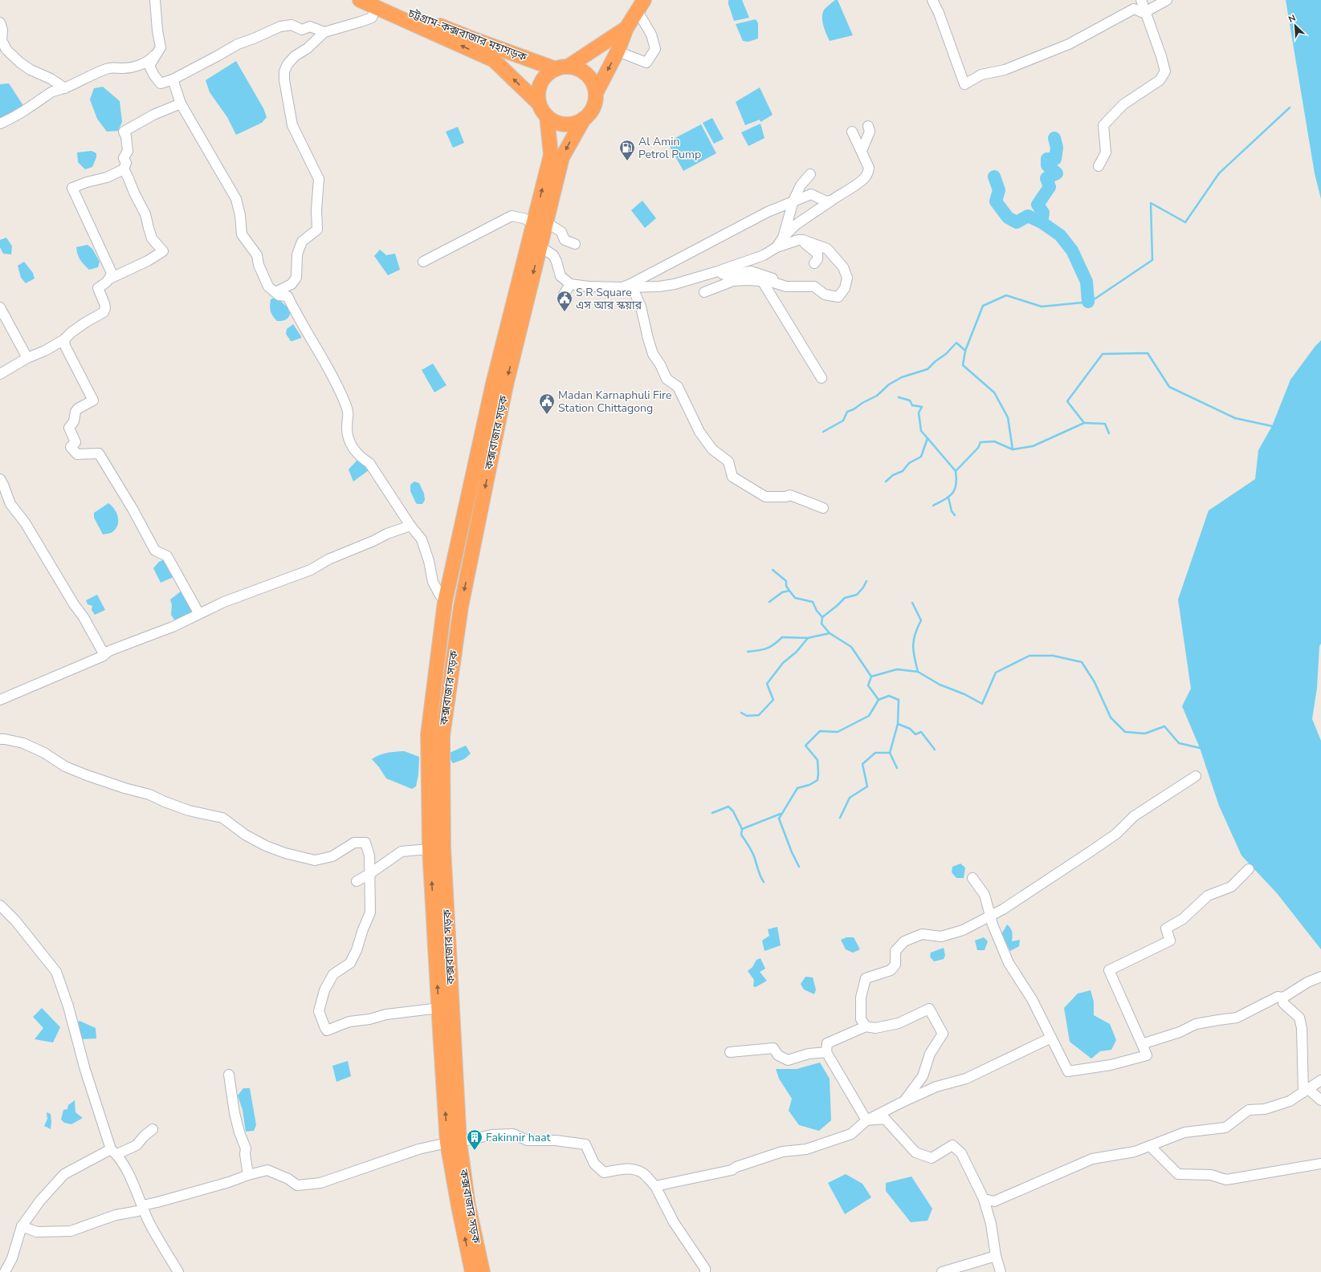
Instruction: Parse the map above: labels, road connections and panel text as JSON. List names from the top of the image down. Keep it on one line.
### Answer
{"streets":{"highway":["চট্টগ্রাম-কক্সবাজার মহাসড়ক","কক্সবাজার সড়ক"]},"crossings":[["চট্টগ্রাম-কক্সবাজার মহাসড়ক","কক্সবাজার সড়ক"]],"places":{"fuel station":["Al Amin Petrol Pump"],"public building":["S R Square এস আর স্কয়ার","Madan Karnaphuli Fire Station Chittagong"],"building":["Fakinnir haat"]},"north":"top left"}
